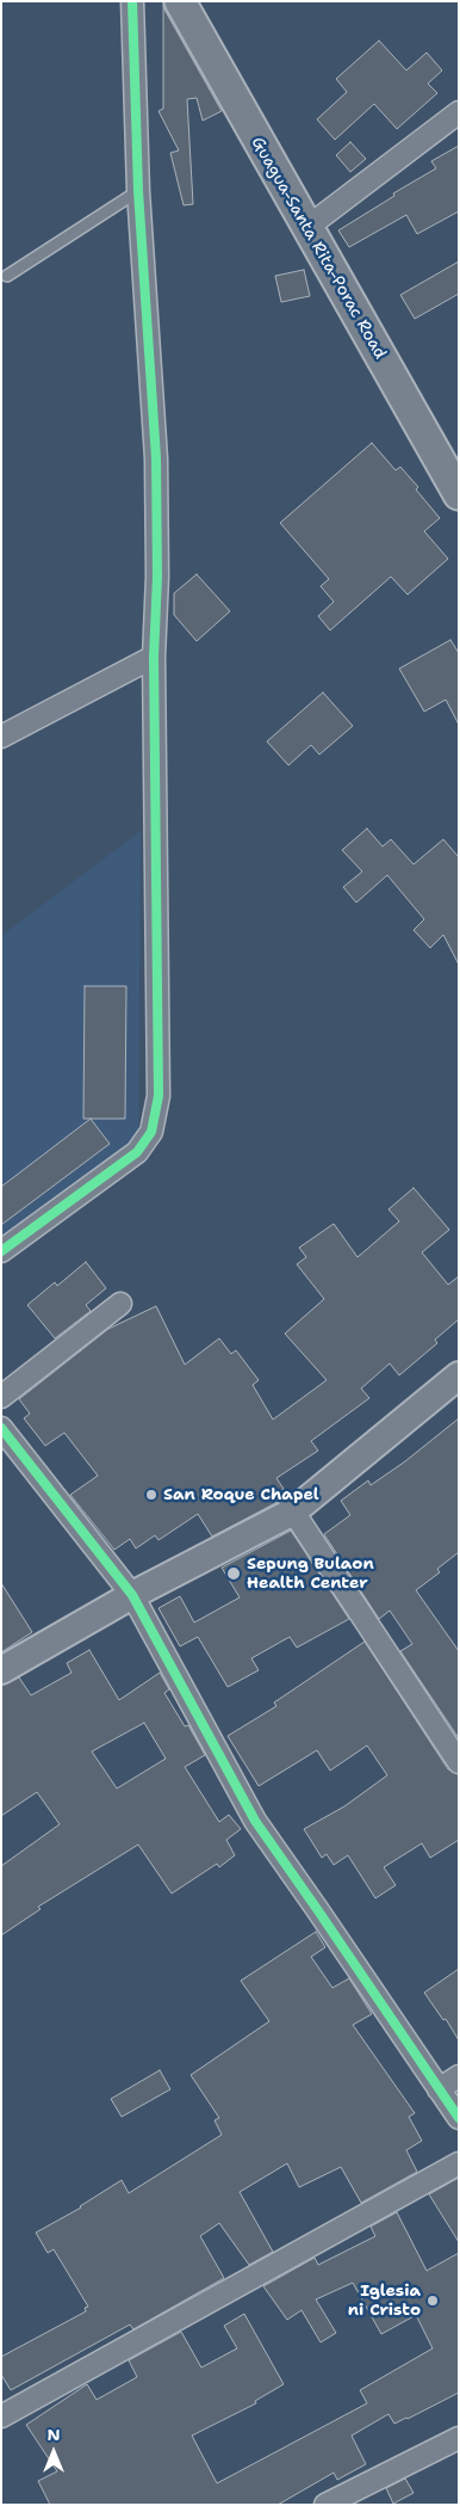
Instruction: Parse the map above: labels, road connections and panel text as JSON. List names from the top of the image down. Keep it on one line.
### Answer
{"streets":{"main road":["Guagua-Santa Rita-Porac Road"]},"places":["San Roque Chapel","Sepung Bulaon Health Center","Iglesia ni Cristo"],"north":"top"}
